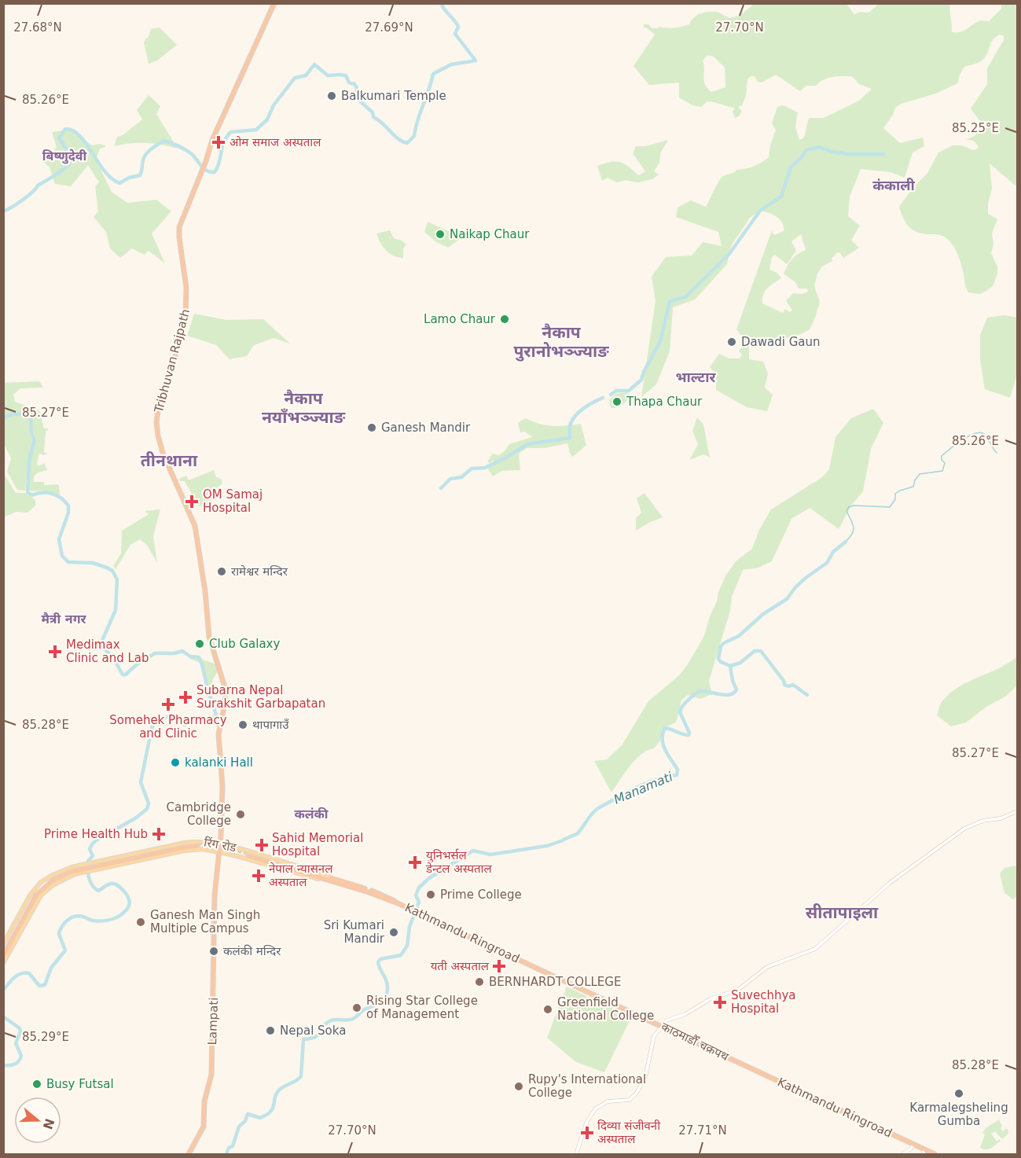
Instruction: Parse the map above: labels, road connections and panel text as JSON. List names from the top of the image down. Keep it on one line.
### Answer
{"streets":{"highway":["Tribhuvan Rajpath","Kathmandu Ringroad","Lampati","काठमाडाैँ चक्रपथ"],"main road":["रिंग रोड"]},"crossings":[["Tribhuvan Rajpath","रिंग रोड"],["रिंग रोड","Kathmandu Ringroad"],["Kathmandu Ringroad","काठमाडाैँ चक्रपथ"]],"districts":["बिष्णुदेवी","कंकाली","नैकाप पुरानोभञ्ज्याङ","भाल्टार","नैकाप नयाँभञ्ज्याङ","तीनथाना","मैत्री नगर","कलंकी","सीतापाइला"],"water":["Manamati"],"places":{"other":["Balkumari Temple","Naikap Chaur","Lamo Chaur","Dawadi Gaun","Thapa Chaur","Ganesh Mandir","रामेश्वर मन्दिर","Club Galaxy","थापागाउँ","kalanki Hall","Cambridge College","Prime College","Ganesh Man Singh Multiple Campus","Sri Kumari Mandir","कलंकी मन्दिर","BERNHARDT COLLEGE","Rising Star College of Management","Greenfield National College","Nepal Soka","Busy Futsal","Rupy's International College","Karmalegsheling Gumba"],"health":["ओम समाज अस्पताल","OM Samaj Hospital","Medimax Clinic and Lab","Subarna Nepal Surakshit Garbapatan","Somehek Pharmacy and Clinic","Prime Health Hub","Sahid Memorial Hospital","युनिभर्सल डेन्टल अस्पताल","नेपाल न्यासनल अस्पताल","यती अस्पताल","Suvechhya Hospital","दिव्या संजीवनी अस्पताल"]},"north":"right","coordinates":["27.70°N","27.68°N","27.69°N","85.26°E","85.25°E","85.27°E","85.28°E","85.29°E","27.71°N"]}
